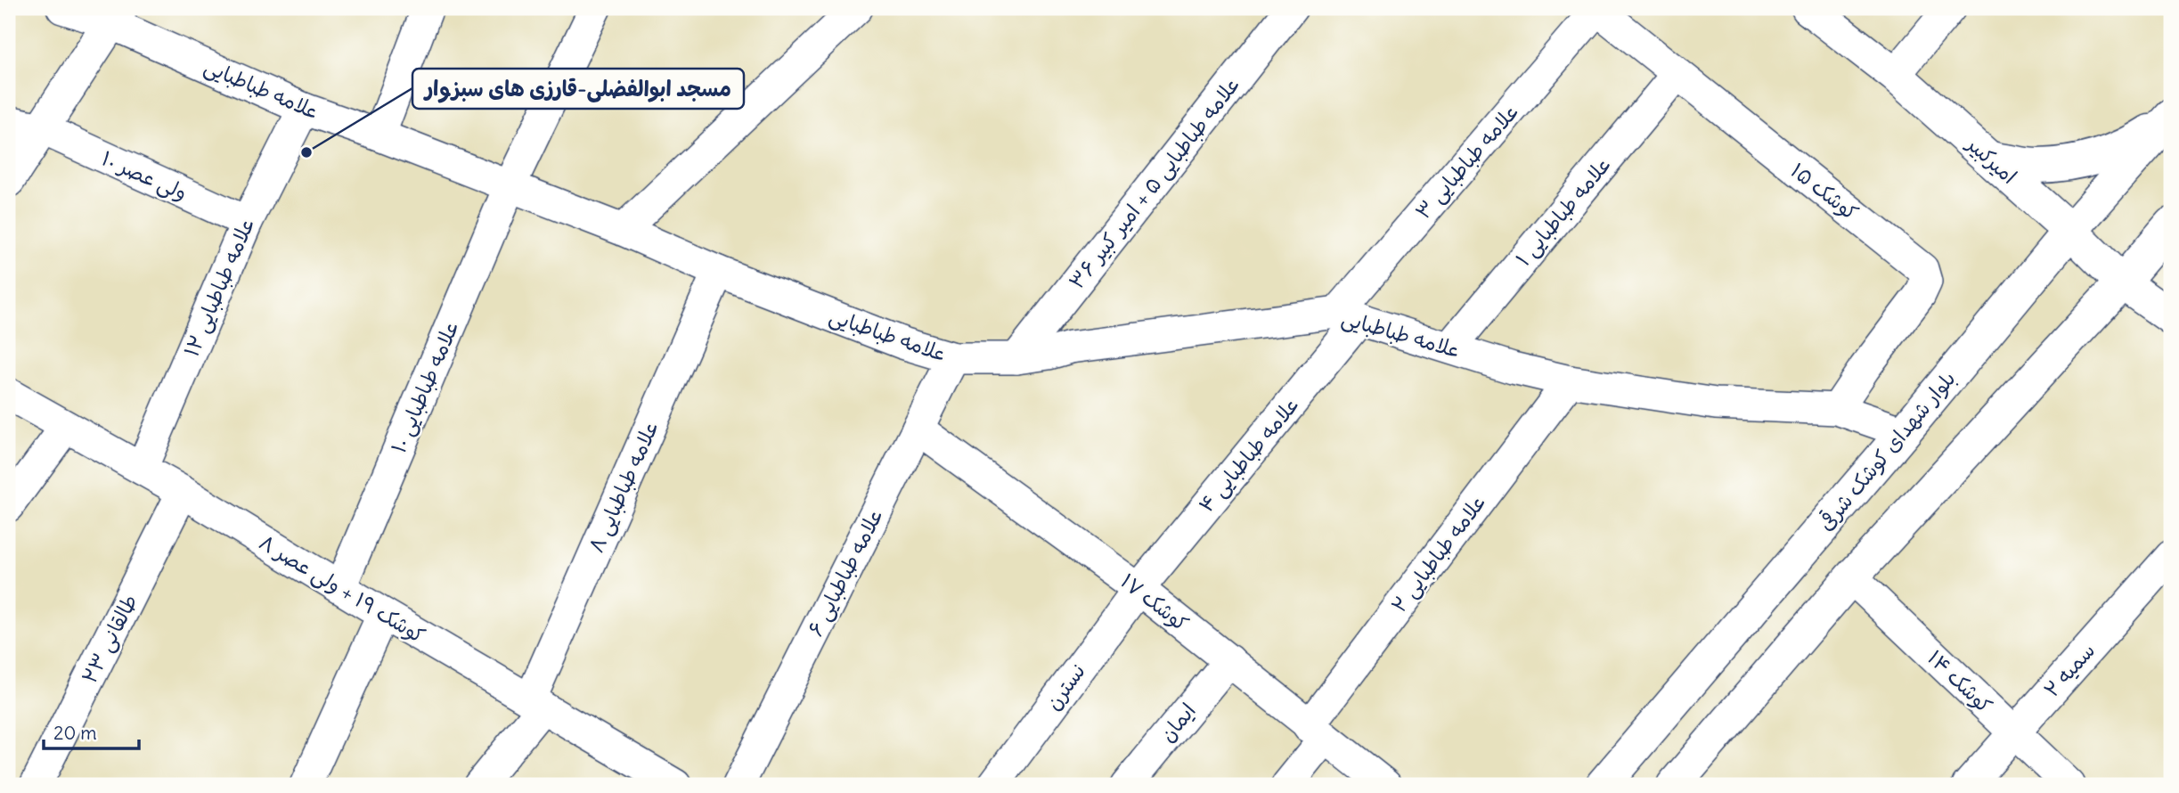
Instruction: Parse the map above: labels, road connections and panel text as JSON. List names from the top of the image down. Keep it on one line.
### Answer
{"streets":{"main road":["امیرکبیر","بلوار شهدای کوشک شرقی"],"street":["علامه طباطبایی","علامه طباطبایی ۳","ولی عصر ۱۰","علامه طباطبایی ۵ + امیر کبیر ۳۶","کوشک ۱۵","علامه طباطبایی ۱","علامه طباطبایی ۱۲","علامه طباطبایی ۱۰","علامه طباطبایی ۴","علامه طباطبایی ۸","علامه طباطبایی ۲","علامه طباطبایی ۶","کوشک ۱۹ + ولی عصر ۸","کوشک ۱۷","طالقانی ۲۳","سمیه ۲","کوشک ۱۴","نسترن","ایمان"]},"crossings":[["علامه طباطبایی","علامه طباطبایی ۳"],["علامه طباطبایی","علامه طباطبایی ۵ + امیر کبیر ۳۶"],["علامه طباطبایی","کوشک ۱۵"],["علامه طباطبایی","علامه طباطبایی ۱"],["علامه طباطبایی","علامه طباطبایی ۱۲"],["علامه طباطبایی","علامه طباطبایی ۱۰"],["علامه طباطبایی","بلوار شهدای کوشک شرقی"],["علامه طباطبایی","علامه طباطبایی ۴"],["علامه طباطبایی","علامه طباطبایی ۸"],["علامه طباطبایی","علامه طباطبایی ۲"],["علامه طباطبایی","علامه طباطبایی ۶"],["امیرکبیر","بلوار شهدای کوشک شرقی"],["علامه طباطبایی ۳","کوشک ۱۵"],["علامه طباطبایی ۳","علامه طباطبایی ۴"],["ولی عصر ۱۰","علامه طباطبایی ۱۲"],["کوشک ۱۵","علامه طباطبایی ۱"],["علامه طباطبایی ۱۲","کوشک ۱۹ + ولی عصر ۸"],["علامه طباطبایی ۱۰","کوشک ۱۹ + ولی عصر ۸"],["علامه طباطبایی ۴","کوشک ۱۷"],["علامه طباطبایی ۴","نسترن"],["علامه طباطبایی ۸","کوشک ۱۹ + ولی عصر ۸"],["علامه طباطبایی ۲","کوشک ۱۷"],["علامه طباطبایی ۶","کوشک ۱۷"],["کوشک ۱۹ + ولی عصر ۸","طالقانی ۲۳"],["کوشک ۱۷","نسترن"],["کوشک ۱۷","ایمان"],["سمیه ۲","کوشک ۱۴"]],"places":["مسجد ابوالفضلی-قارزی های سبزوار"],"scale_bar":"20 m"}
